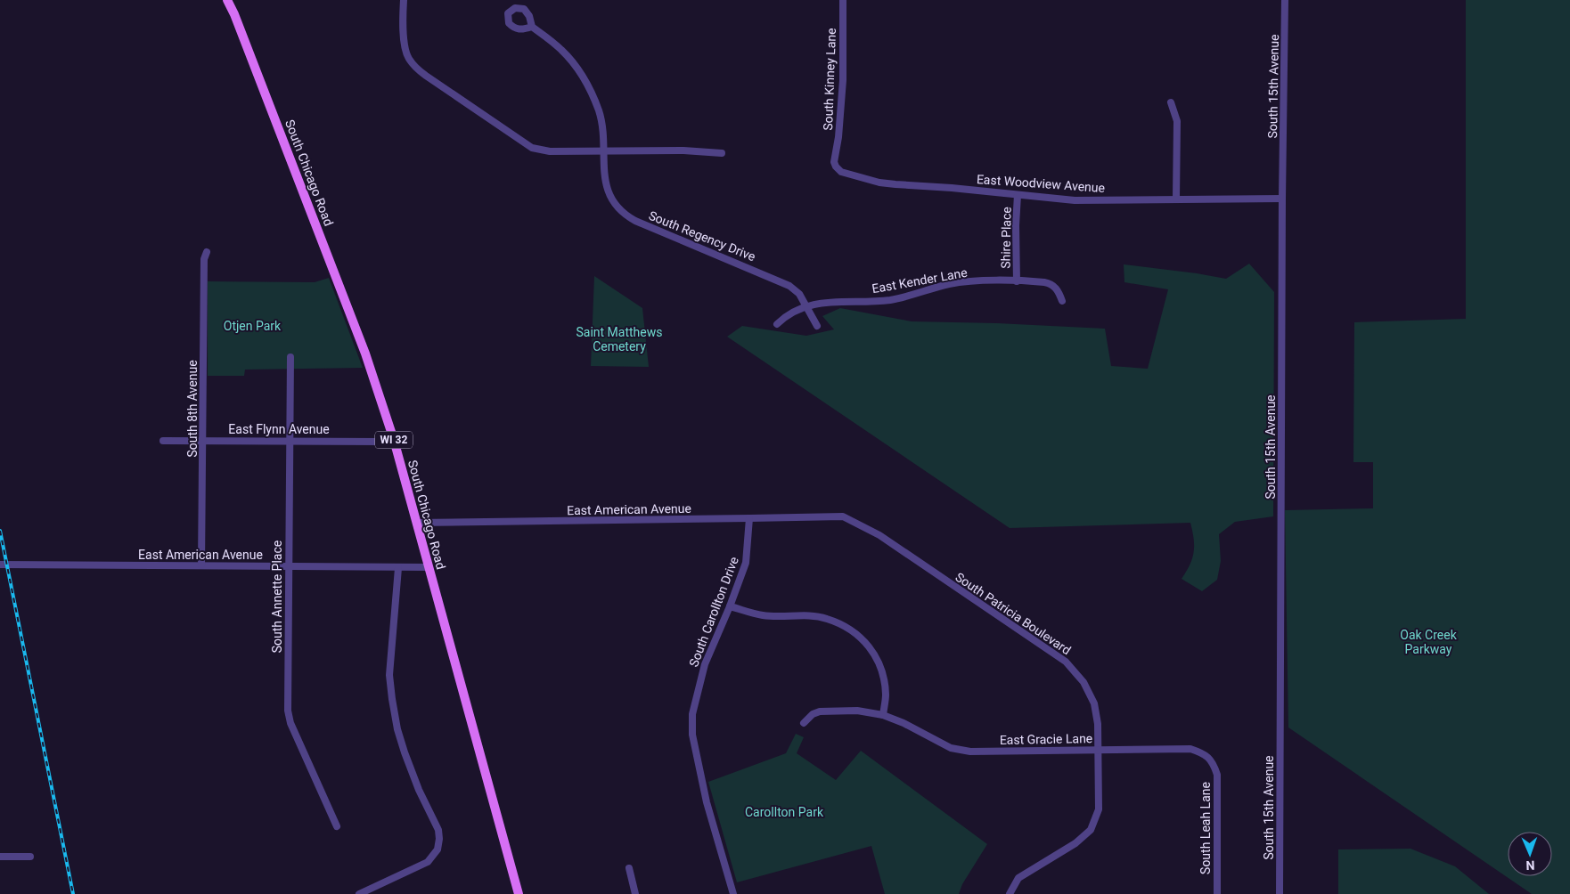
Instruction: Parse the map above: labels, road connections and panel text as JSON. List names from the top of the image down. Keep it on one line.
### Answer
{"streets":{"main road":["South Chicago Road","WI 32"],"street":["South Kinney Lane","South 15th Avenue","East Woodview Avenue","South Regency Drive","Shire Place","East Kender Lane","South 8th Avenue","East Flynn Avenue","East American Avenue","South Annette Place","South Carollton Drive","South Patricia Boulevard","East Gracie Lane","South Leah Lane"]},"crossings":[["South Kinney Lane","East Woodview Avenue"],["South 15th Avenue","East Woodview Avenue"],["South Chicago Road","East Flynn Avenue"],["South Chicago Road","East American Avenue"],["East Woodview Avenue","Shire Place"],["South Regency Drive","East Kender Lane"],["Shire Place","East Kender Lane"],["South 8th Avenue","East Flynn Avenue"],["South 8th Avenue","East American Avenue"],["East Flynn Avenue","South Annette Place"],["East American Avenue","South Annette Place"],["East American Avenue","South Carollton Drive"],["East American Avenue","South Patricia Boulevard"],["South Patricia Boulevard","East Gracie Lane"],["East Gracie Lane","South Leah Lane"]],"parks":["Otjen Park","Saint Matthews Cemetery","Oak Creek Parkway","Carollton Park"],"north":"bottom"}
